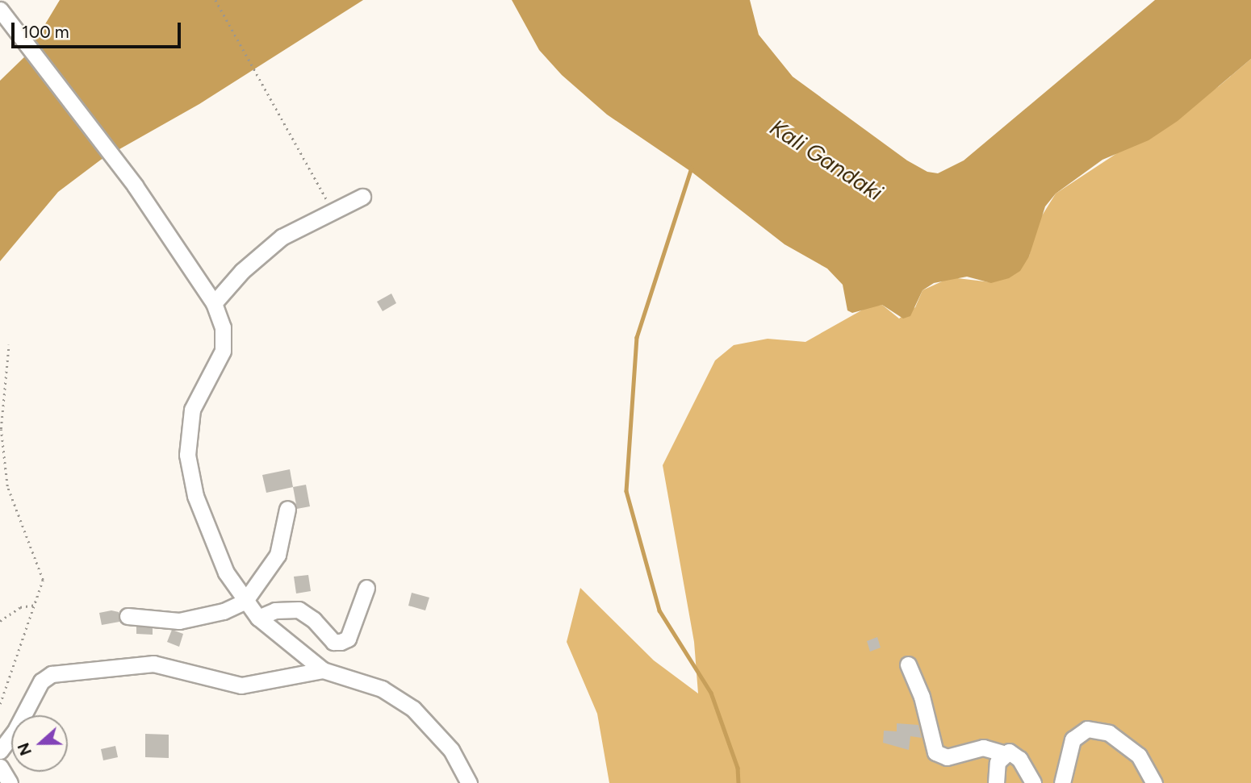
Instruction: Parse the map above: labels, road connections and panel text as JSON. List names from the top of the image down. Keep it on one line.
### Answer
{"water":["Kali Gandaki"],"scale_bar":"100 m","north":"left"}
